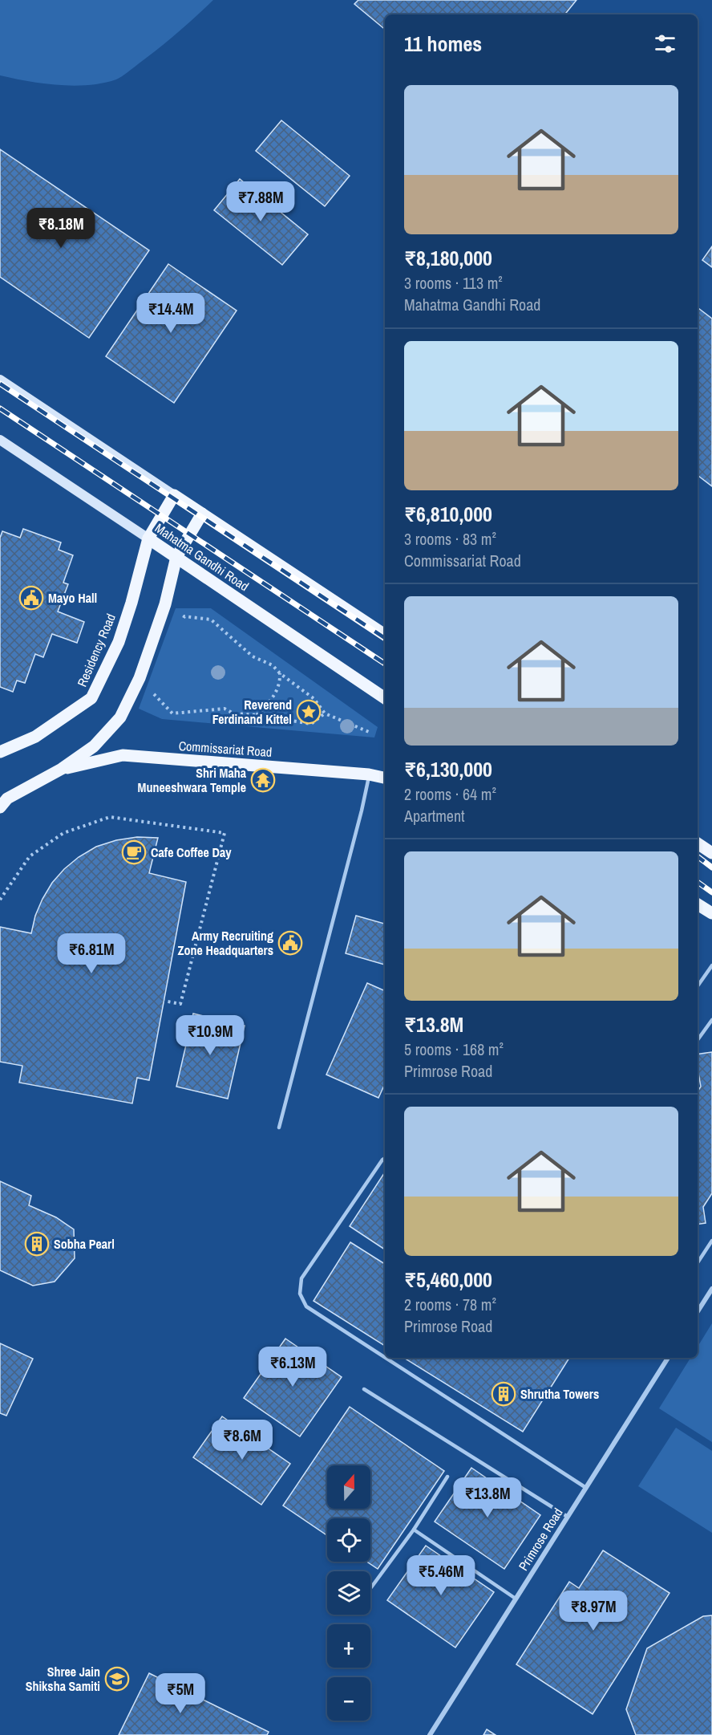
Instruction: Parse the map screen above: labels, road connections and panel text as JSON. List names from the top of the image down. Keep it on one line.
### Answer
{"streets":{"main road":["Mahatma Gandhi Road","Residency Road","Commissariat Road"],"street":["Primrose Road"]},"crossings":[["Mahatma Gandhi Road","Residency Road"],["Mahatma Gandhi Road","Commissariat Road"]],"places":{"public building":["Mayo Hall","Army Recruiting Zone Headquarters"],"place":["Reverend Ferdinand Kittel"],"temple":["Shri Maha Muneeshwara Temple"],"cafe":["Cafe Coffee Day"],"building":["Sobha Pearl","Shrutha Towers"],"school or university":["Shree Jain Shiksha Samiti"]},"north":"top","page":{"heading":"11 homes","list":[{"name":"₹8,180,000","note":"3 rooms · 113 m² · Mahatma Gandhi Road"},{"name":"₹6,810,000","note":"3 rooms · 83 m² · Commissariat Road"},{"name":"₹6,130,000","note":"2 rooms · 64 m² · Apartment"},{"name":"₹13.8M","note":"5 rooms · 168 m² · Primrose Road"},{"name":"₹5,460,000","note":"2 rooms · 78 m² · Primrose Road"}],"price":["₹7.88M","₹8.18M","₹14.4M","₹6.81M","₹10.9M","₹6.13M","₹8.6M","₹13.8M","₹5.46M","₹8.97M","₹5M"],"map_buttons":["+","−"]}}
